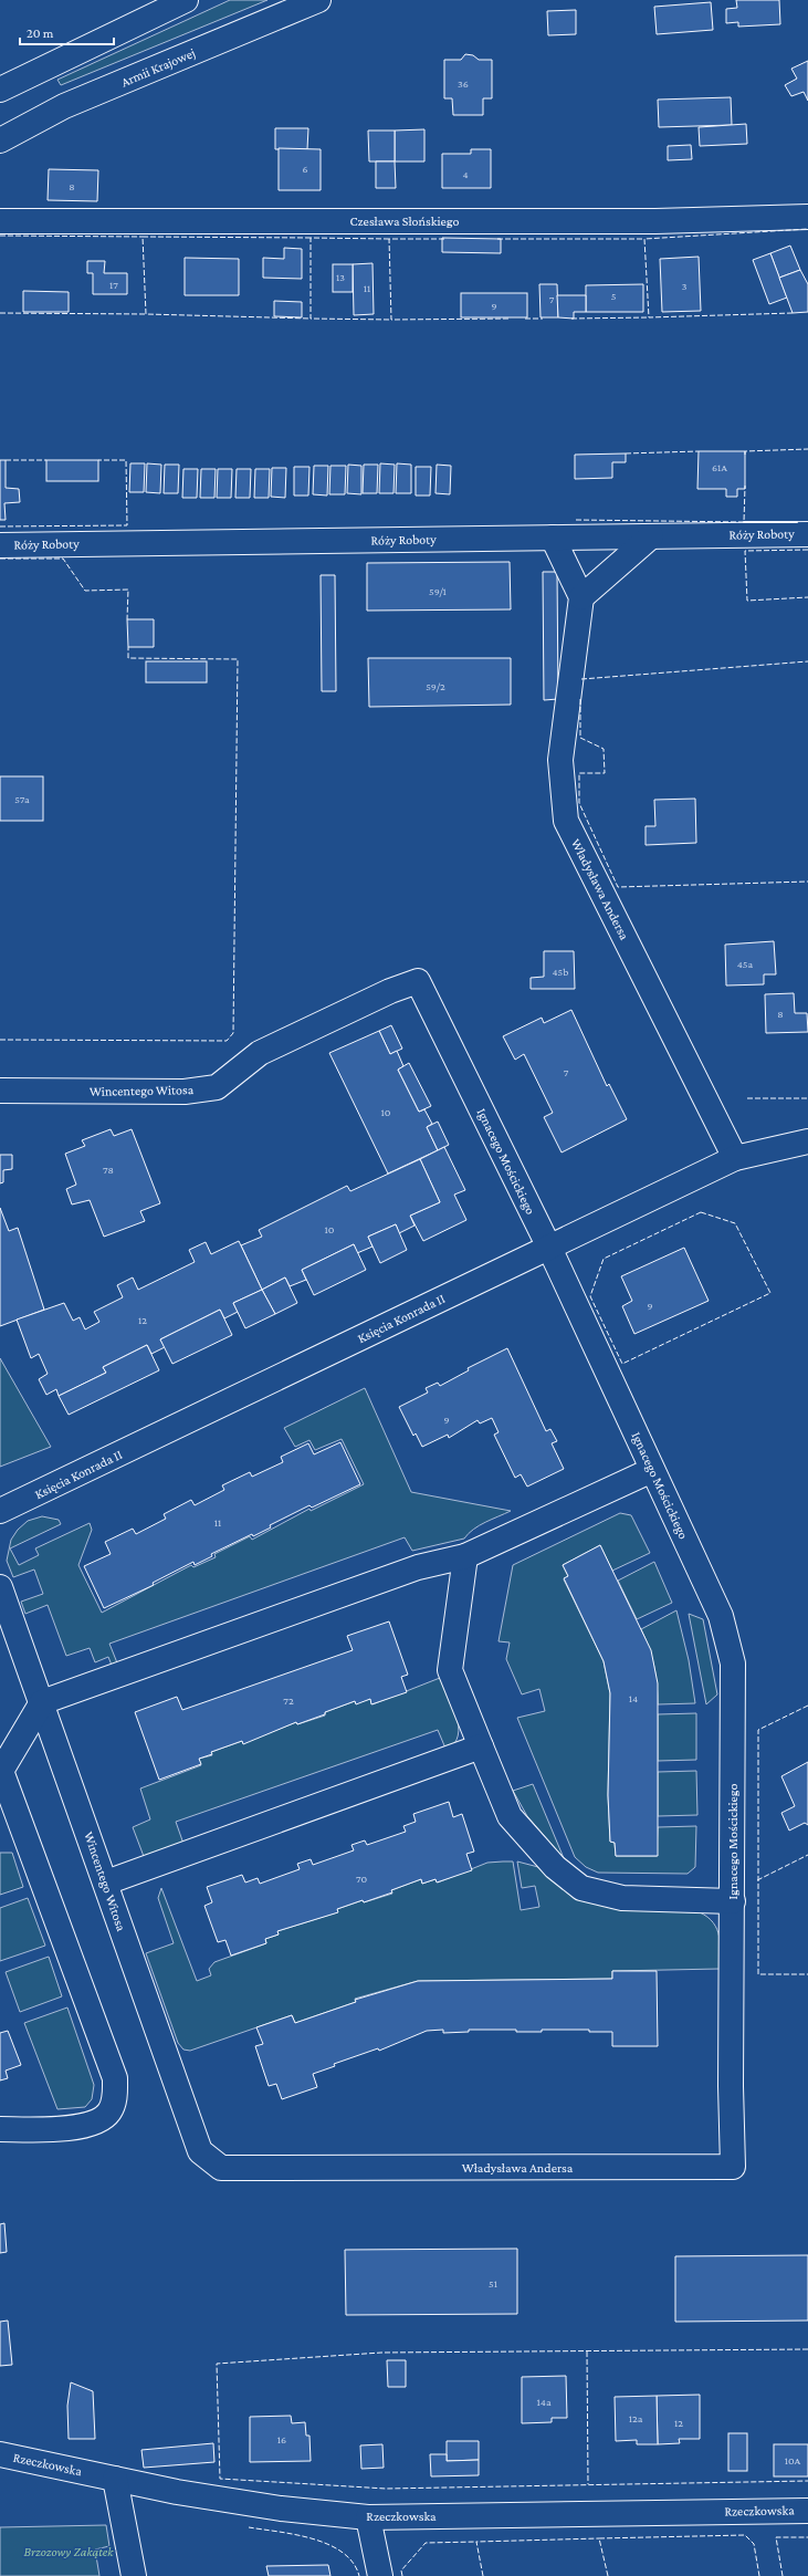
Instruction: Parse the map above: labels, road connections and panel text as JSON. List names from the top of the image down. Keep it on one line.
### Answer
{"streets":{"street":["Armii Krajowej","Czesława Słońskiego","Róży Roboty","Władysława Andersa","Wincentego Witosa","Ignacego Mościckiego","Księcia Konrada II","Rzeczkowska"]},"crossings":[["Władysława Andersa","Wincentego Witosa"],["Władysława Andersa","Ignacego Mościckiego"],["Władysława Andersa","Księcia Konrada II"],["Wincentego Witosa","Ignacego Mościckiego"],["Ignacego Mościckiego","Księcia Konrada II"]],"parks":["Brzozowy Zakątek"],"house_numbers":["36","6","4","8","13","17","3","11","5","7","9","61A","59/1","59/2","57a","45a","45b","8","7","10","78","10","9","12","9","11","14","72","70","51","14a","12a","12","16","10A"],"scale_bar":"20 m"}
